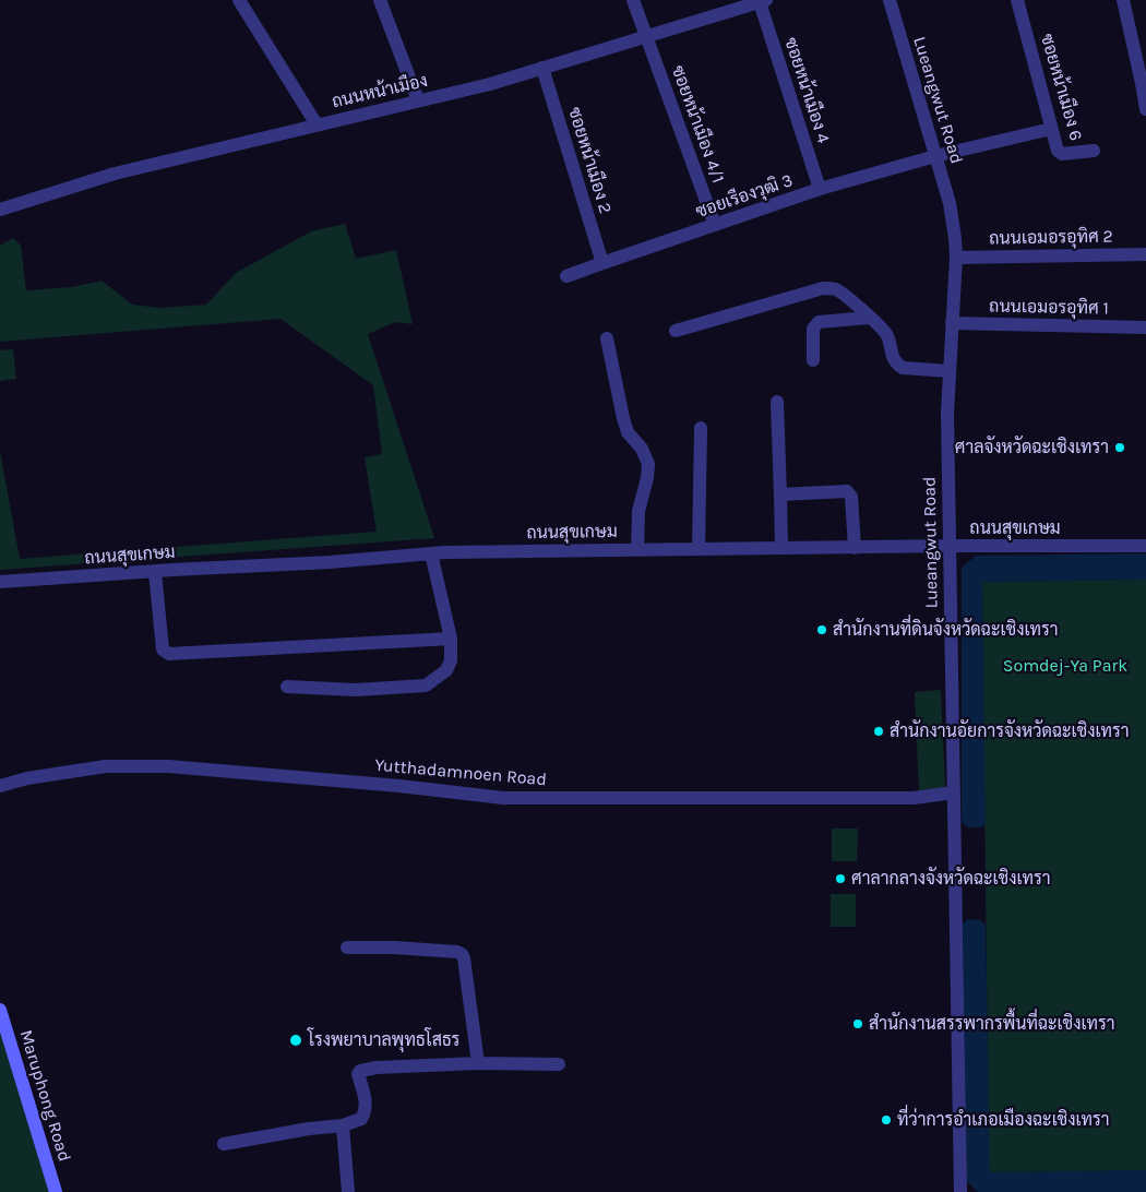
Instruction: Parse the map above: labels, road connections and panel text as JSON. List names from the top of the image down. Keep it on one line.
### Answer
{"streets":{"main road":["Maruphong Road"],"street":["ซอยหน้าเมือง 6","ซอยหน้าเมือง 4","ถนนหน้าเมือง","Lueangwut Road","ซอยหน้าเมือง 4/1","ซอยหน้าเมือง 2","ซอยเรืองวุฒิ 3","ถนนเอมอรอุทิศ 2","ถนนเอมอรอุทิศ 1","ถนนสุขเกษม","Yutthadamnoen Road"]},"crossings":[["ซอยหน้าเมือง 6","ซอยเรืองวุฒิ 3"],["ซอยหน้าเมือง 4","ถนนหน้าเมือง"],["ซอยหน้าเมือง 4","ซอยเรืองวุฒิ 3"],["ถนนหน้าเมือง","ซอยหน้าเมือง 4/1"],["ถนนหน้าเมือง","ซอยหน้าเมือง 2"],["Lueangwut Road","ซอยเรืองวุฒิ 3"],["Lueangwut Road","ถนนเอมอรอุทิศ 2"],["Lueangwut Road","ถนนเอมอรอุทิศ 1"],["Lueangwut Road","ถนนสุขเกษม"],["Lueangwut Road","Yutthadamnoen Road"],["ซอยหน้าเมือง 4/1","ซอยเรืองวุฒิ 3"],["ซอยหน้าเมือง 2","ซอยเรืองวุฒิ 3"]],"parks":["Somdej-Ya Park"],"places":["ศาลจังหวัดฉะเชิงเทรา","สำนักงานที่ดินจังหวัดฉะเชิงเทรา","สำนักงานอัยการจังหวัดฉะเชิงเทรา","ศาลากลางจังหวัดฉะเชิงเทรา","สำนักงานสรรพากรพื้นที่ฉะเชิงเทรา","โรงพยาบาลพุทธโสธร","ที่ว่าการอำเภอเมืองฉะเชิงเทรา"]}
